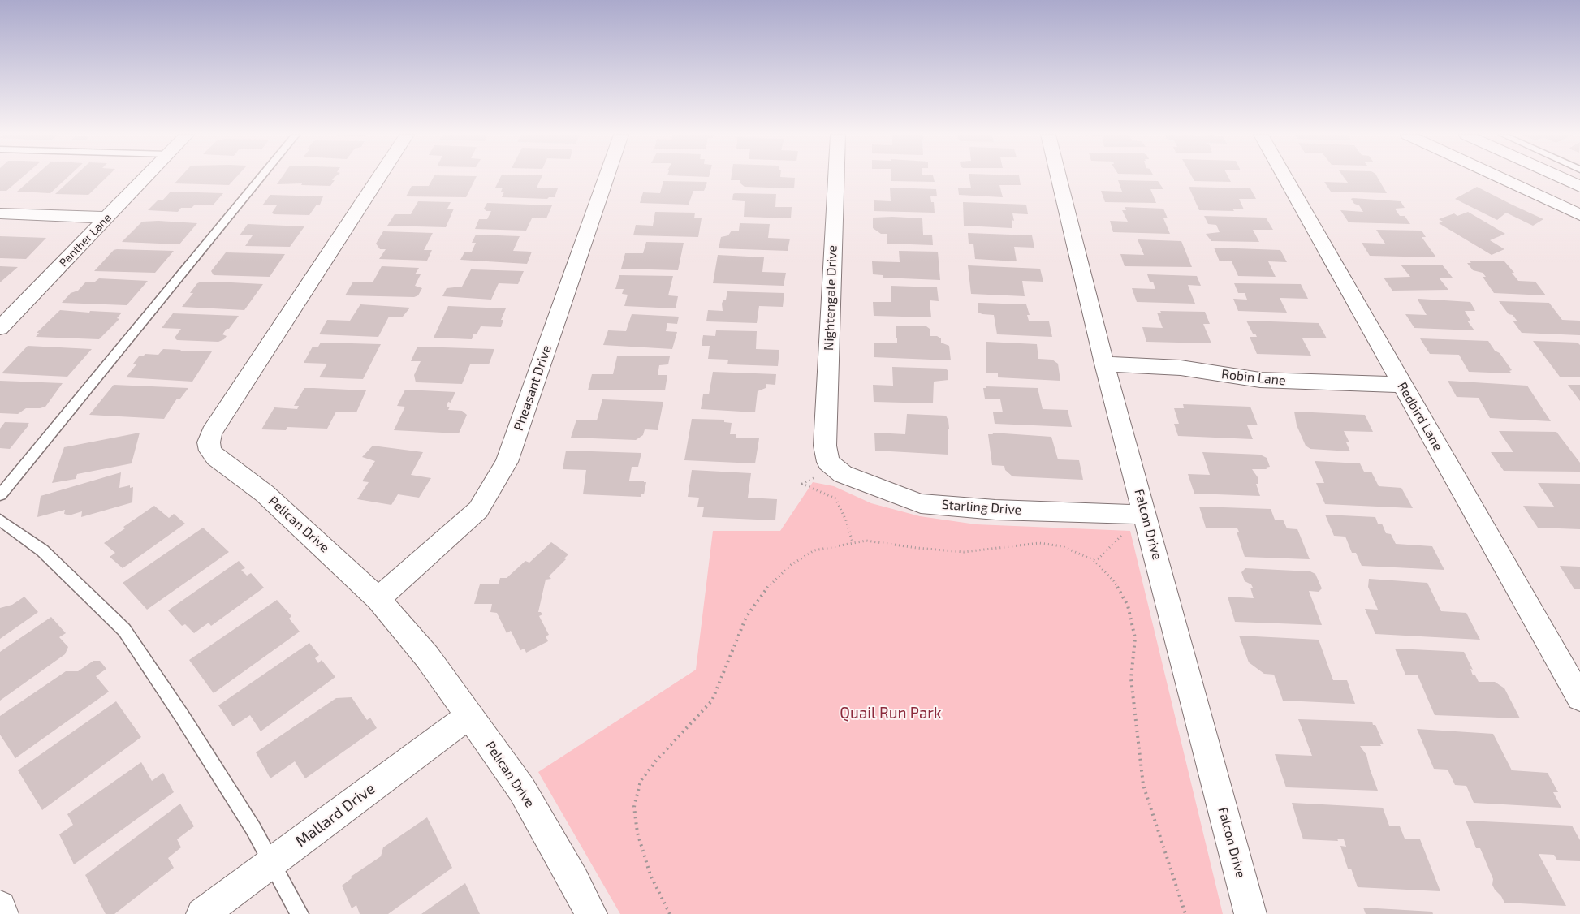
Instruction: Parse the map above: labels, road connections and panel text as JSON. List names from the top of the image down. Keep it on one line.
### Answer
{"streets":{"street":["Panther Lane","Nightengale Drive","Robin Lane","Pheasant Drive","Redbird Lane","Starling Drive","Pelican Drive","Falcon Drive","Mallard Drive"]},"crossings":[["Nightengale Drive","Starling Drive"],["Robin Lane","Redbird Lane"],["Robin Lane","Falcon Drive"],["Pheasant Drive","Pelican Drive"],["Starling Drive","Falcon Drive"],["Pelican Drive","Mallard Drive"]],"parks":["Quail Run Park"]}
